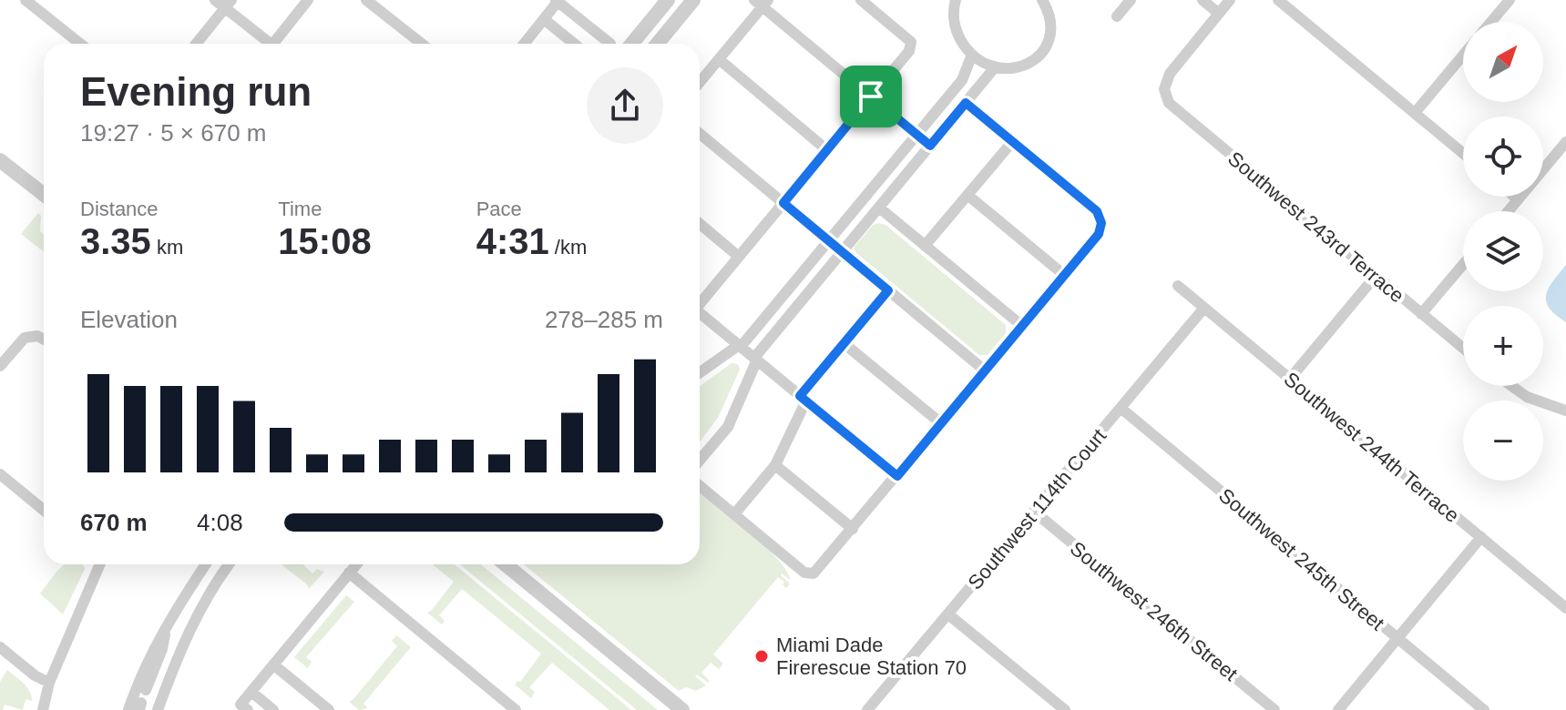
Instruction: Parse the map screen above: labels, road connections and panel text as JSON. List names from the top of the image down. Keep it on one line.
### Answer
{"streets":{"street":["Southwest 243rd Terrace","Southwest 244th Terrace","Southwest 114th Court","Southwest 245th Street","Southwest 246th Street"]},"crossings":[["Southwest 244th Terrace","Southwest 114th Court"],["Southwest 114th Court","Southwest 245th Street"],["Southwest 114th Court","Southwest 246th Street"]],"places":["Miami Dade Firerescue Station 70"],"north":"top right","page":{"map_buttons":["+","−"],"heading":["Evening run","19:27 · 5 × 670 m"],"stats":[["Distance","3.35 km"],["Time","15:08"],["Pace","4:31 /km"]],"chart":["Elevation","278–285 m"],"list":[{"name":"670 m","note":"4:08"}]}}
